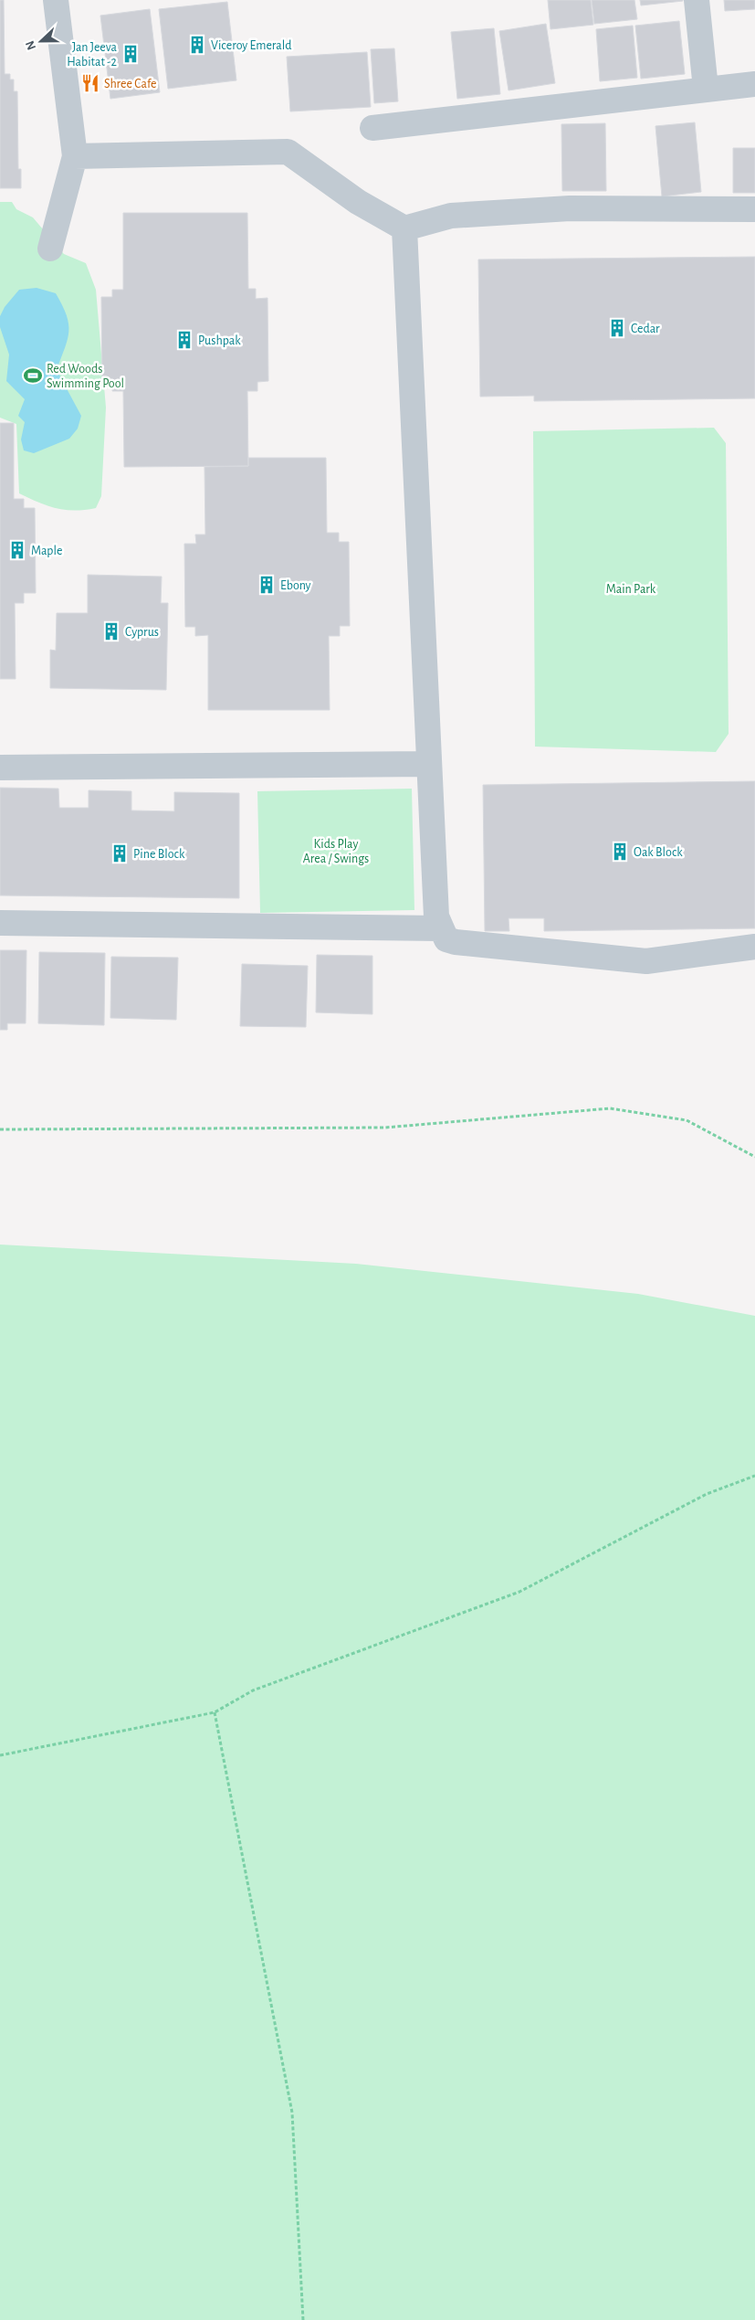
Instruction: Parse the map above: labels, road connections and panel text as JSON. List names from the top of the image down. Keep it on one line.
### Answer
{"parks":["Main Park","Kids Play Area / Swings"],"places":{"building":["Viceroy Emerald","Jan Jeeva Habitat -2","Cedar","Pushpak","Maple","Ebony","Cyprus","Oak Block","Pine Block"],"restaurant":["Shree Cafe"],"sports":["Red Woods Swimming Pool"]},"north":"left"}
